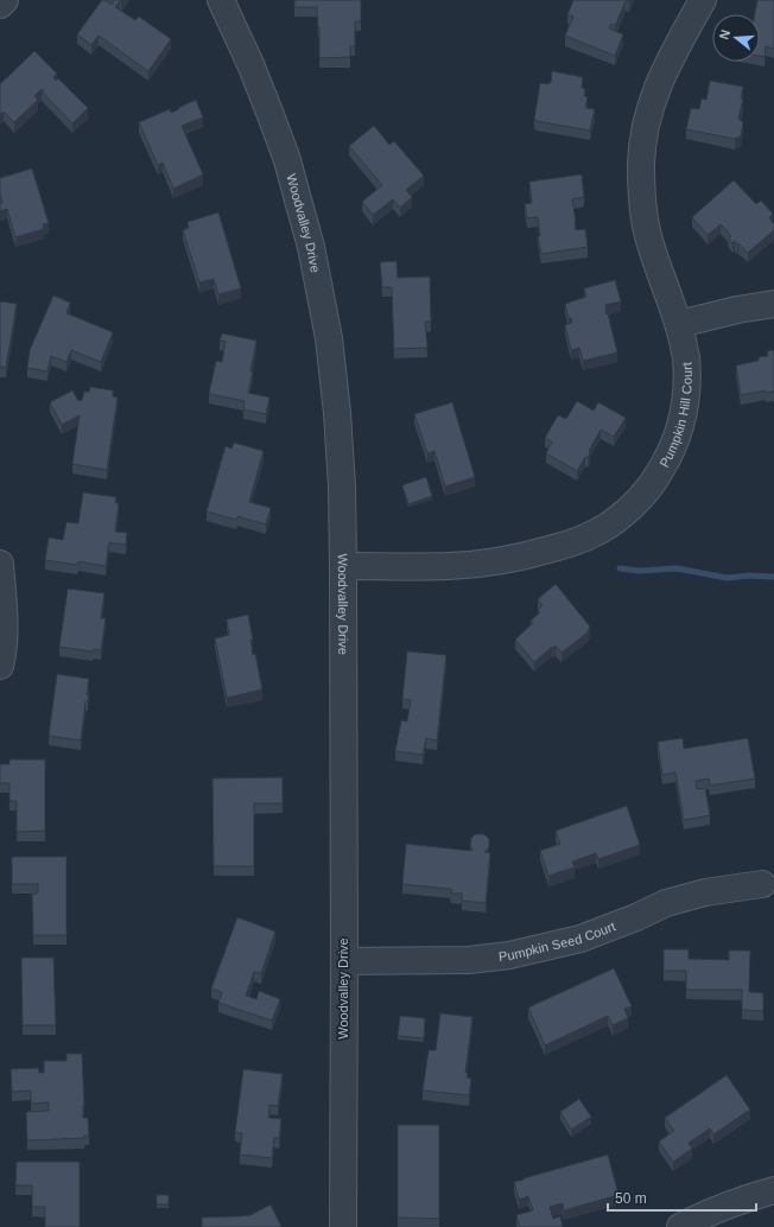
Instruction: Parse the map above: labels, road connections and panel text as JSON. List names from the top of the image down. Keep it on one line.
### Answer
{"streets":{"street":["Woodvalley Drive","Pumpkin Hill Court","Pumpkin Seed Court"]},"crossings":[["Woodvalley Drive","Pumpkin Hill Court"],["Woodvalley Drive","Pumpkin Seed Court"]],"scale_bar":"50 m","north":"left"}
